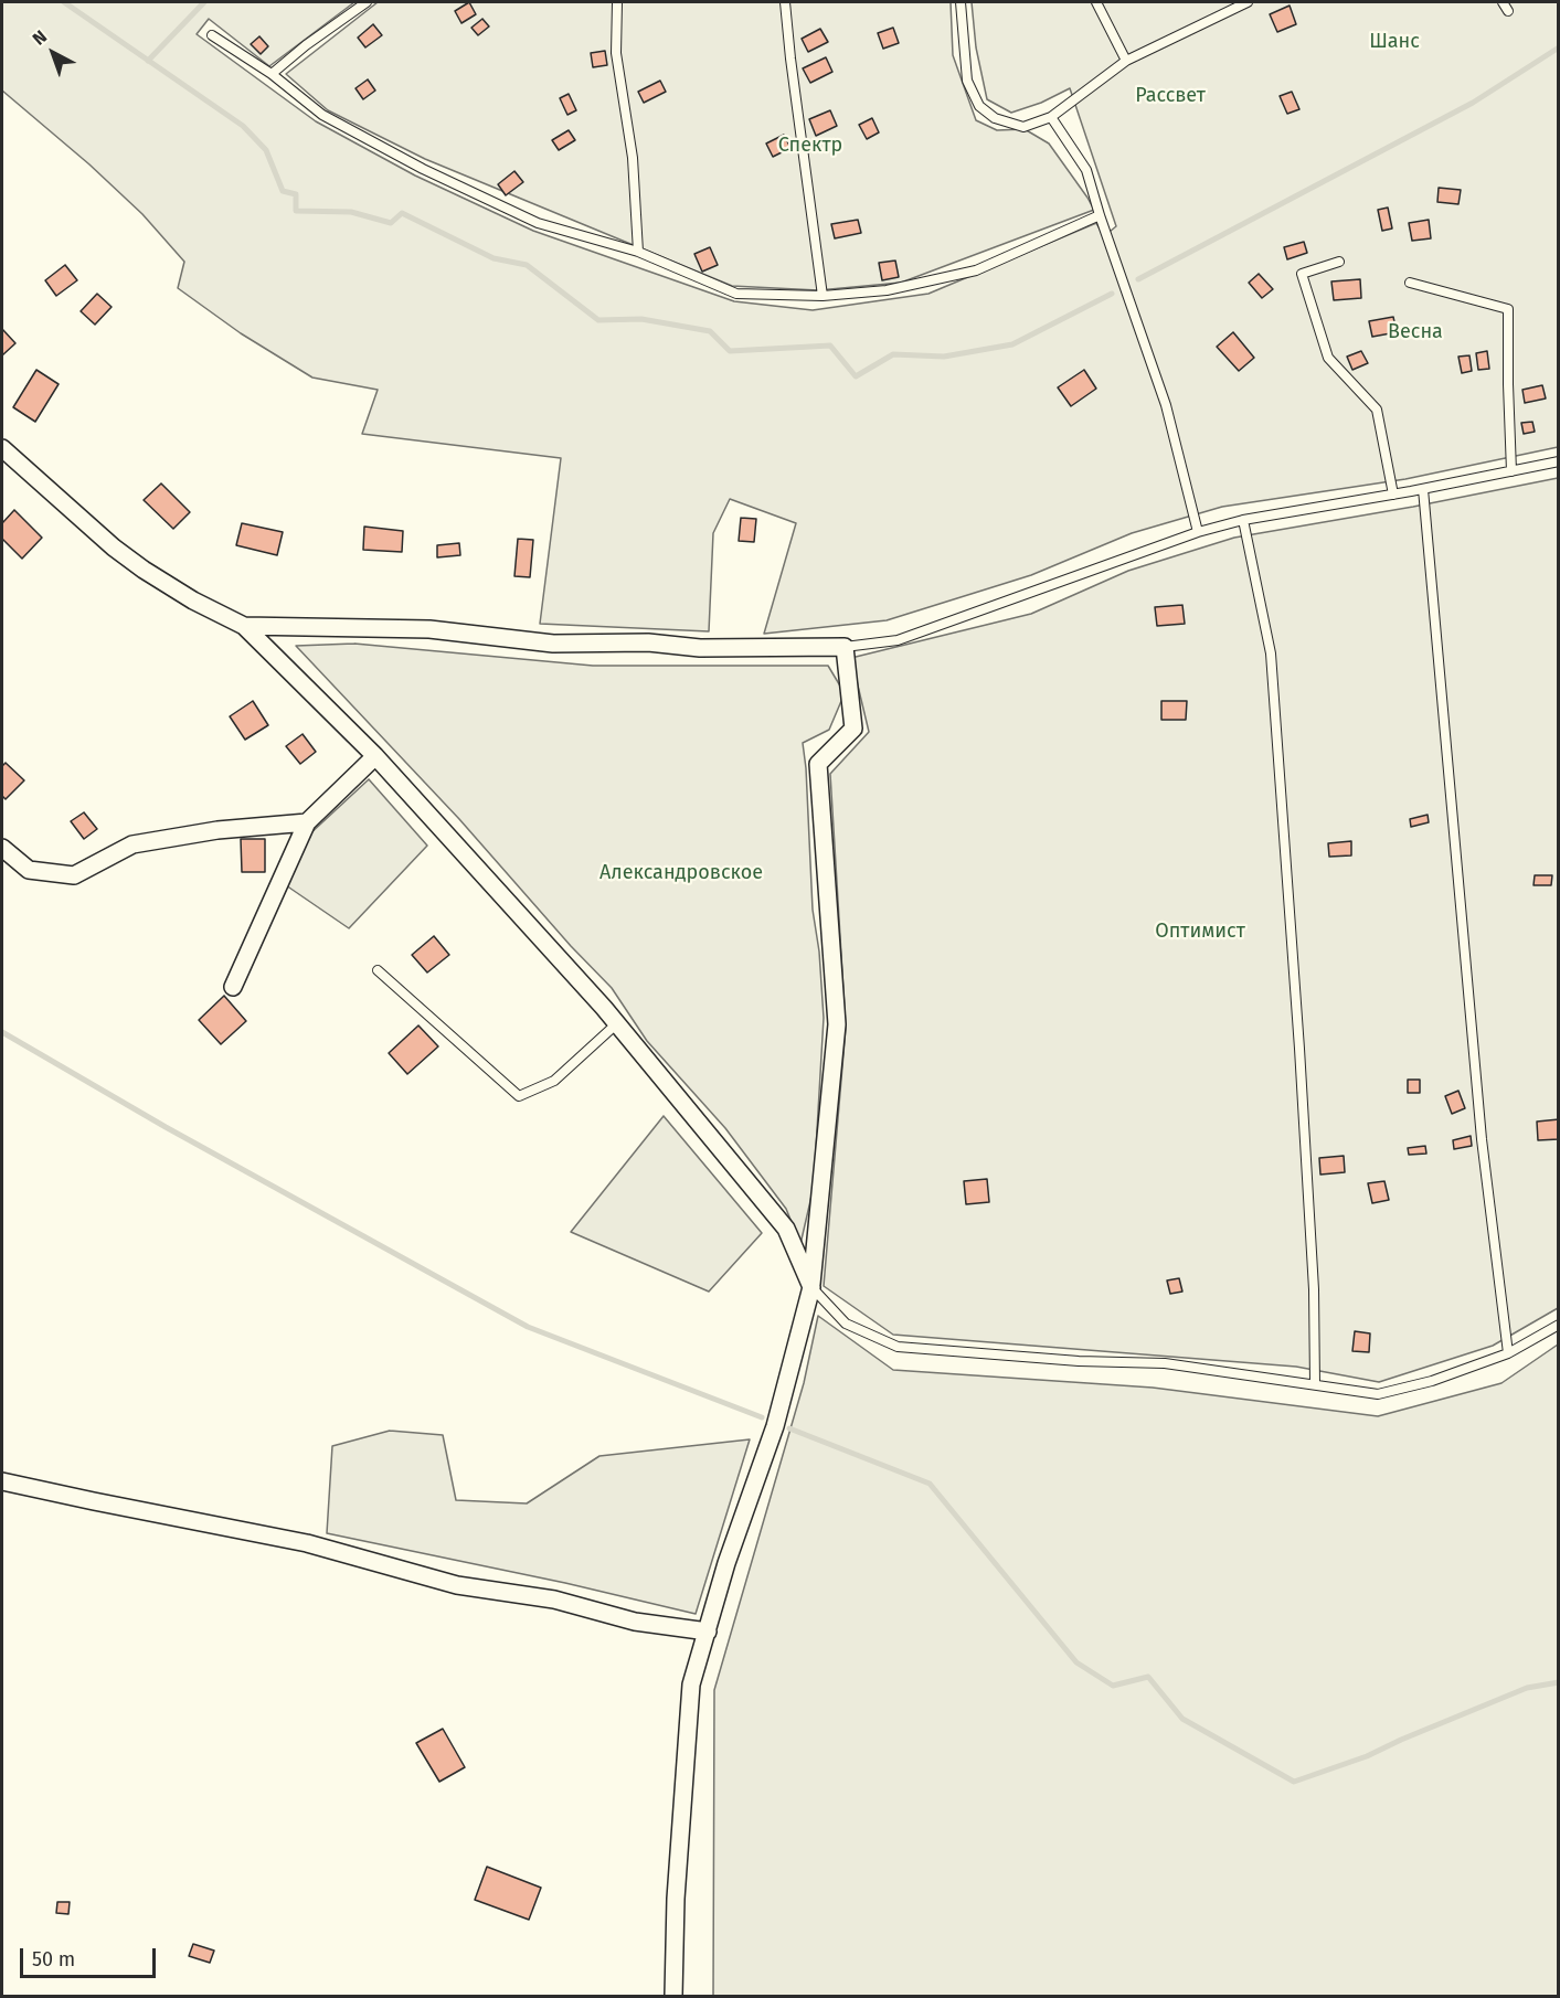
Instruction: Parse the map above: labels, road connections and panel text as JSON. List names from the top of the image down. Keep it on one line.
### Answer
{"parks":["Шанс","Рассвет","Спектр","Весна","Александровское","Оптимист"],"scale_bar":"50 m","north":"top left"}
